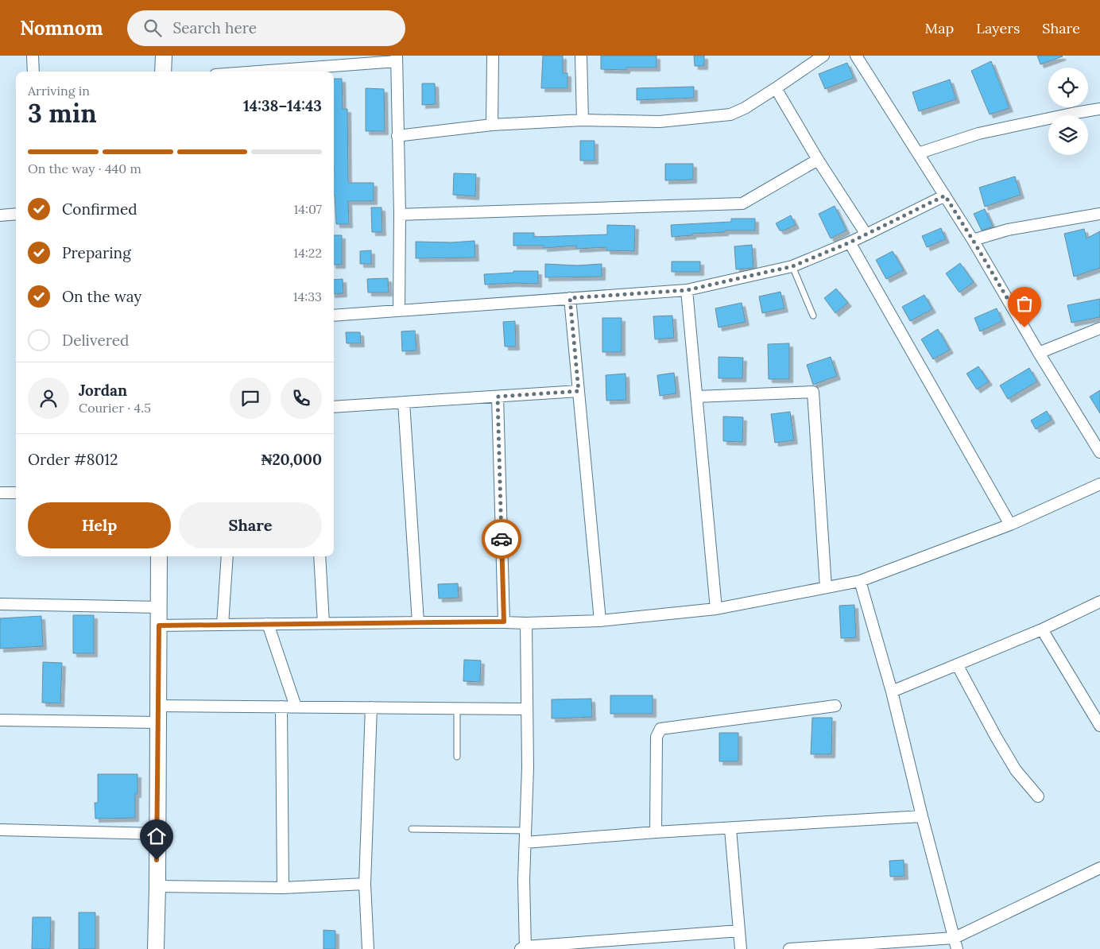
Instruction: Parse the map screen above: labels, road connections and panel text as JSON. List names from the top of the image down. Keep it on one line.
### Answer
{"page":{"header":"Nomnom","search":"Search here","nav":["Map","Layers","Share"],"heading":["3 min","Arriving in","14:38–14:43"],"panel":["Jordan","Courier · 4.5","Order #8012","₦20,000"],"bar":"On the way · 440 m","list":[["Confirmed","14:07"],["Preparing","14:22"],["On the way","14:33"],"Delivered"],"buttons":["Help","Share"]}}
